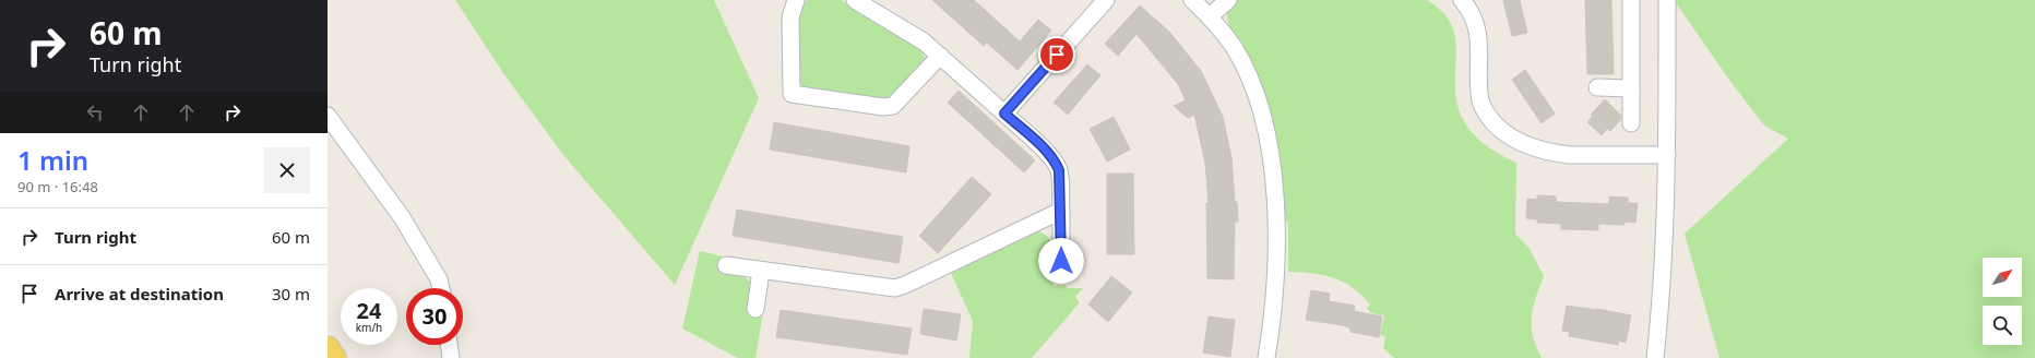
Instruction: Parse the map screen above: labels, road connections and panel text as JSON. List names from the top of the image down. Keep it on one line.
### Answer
{"north":"top right","page":{"turn":["60 m","Turn right"],"heading":["1 min","90 m · 16:48"],"list":[{"name":"Turn right","value":"60 m"},{"name":"Arrive at destination","value":"30 m"}],"speed":"24 km/h","limit":"30"}}
